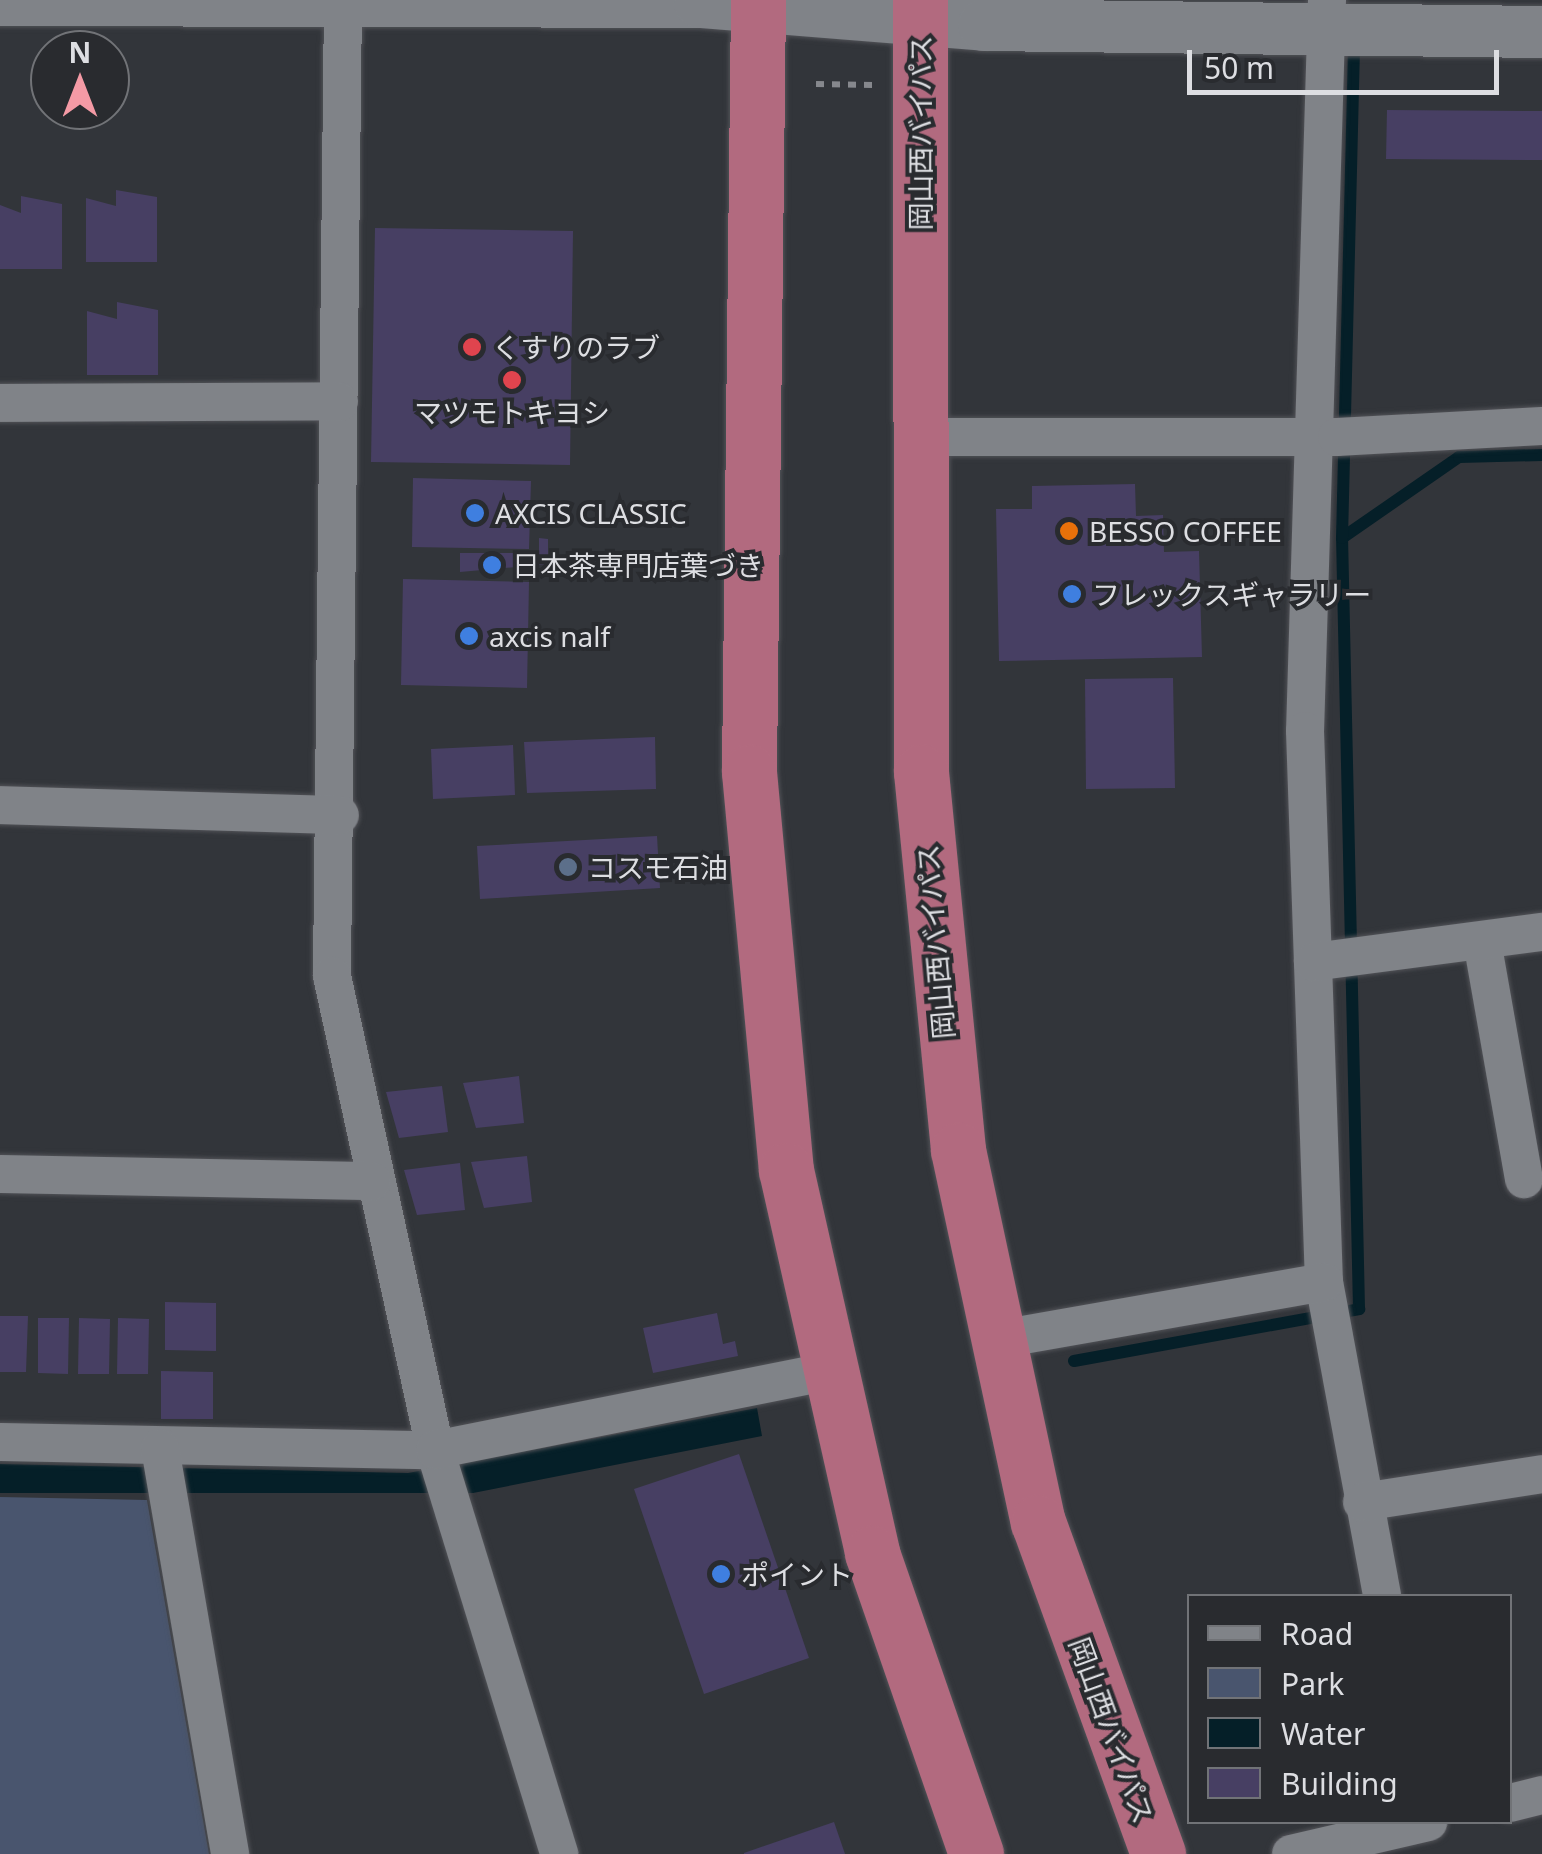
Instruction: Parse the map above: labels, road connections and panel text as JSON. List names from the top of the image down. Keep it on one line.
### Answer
{"streets":{"highway":["岡山西バイパス"]},"places":["くすりのラブ","マツモトキヨシ","AXCIS CLASSIC","BESSO COFFEE","日本茶専門店葉づき","フレックスギャラリー","axcis nalf","コスモ石油","ポイント"],"legend":["Road","Park","Water","Building"],"scale_bar":"50 m","north":"top"}
